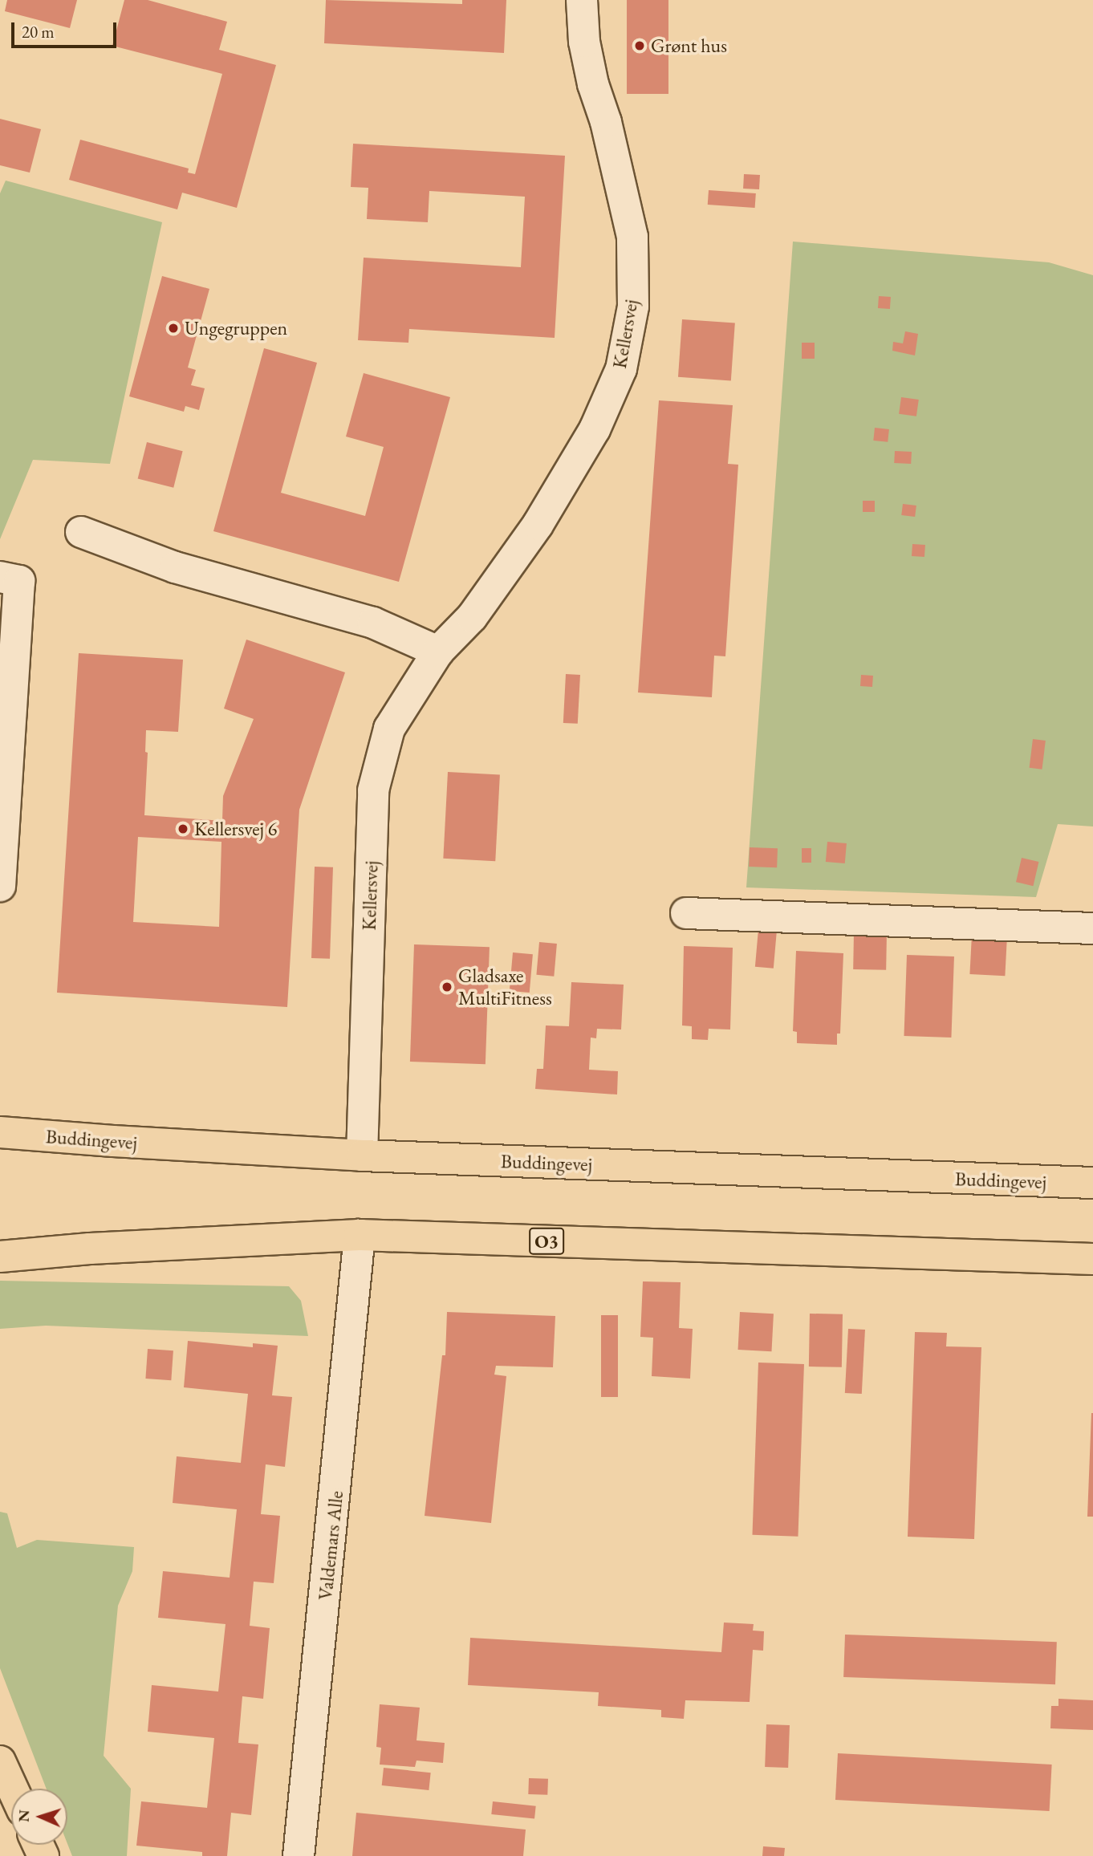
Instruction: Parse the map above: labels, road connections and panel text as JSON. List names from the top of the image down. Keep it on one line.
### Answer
{"streets":{"main road":["Buddingevej","O3"],"street":["Kellersvej","Valdemars Alle"]},"crossings":[["Kellersvej","Buddingevej"],["O3","Valdemars Alle"]],"places":["Grønt hus","Ungegruppen","Kellersvej 6","Gladsaxe MultiFitness"],"scale_bar":"20 m","north":"left"}
